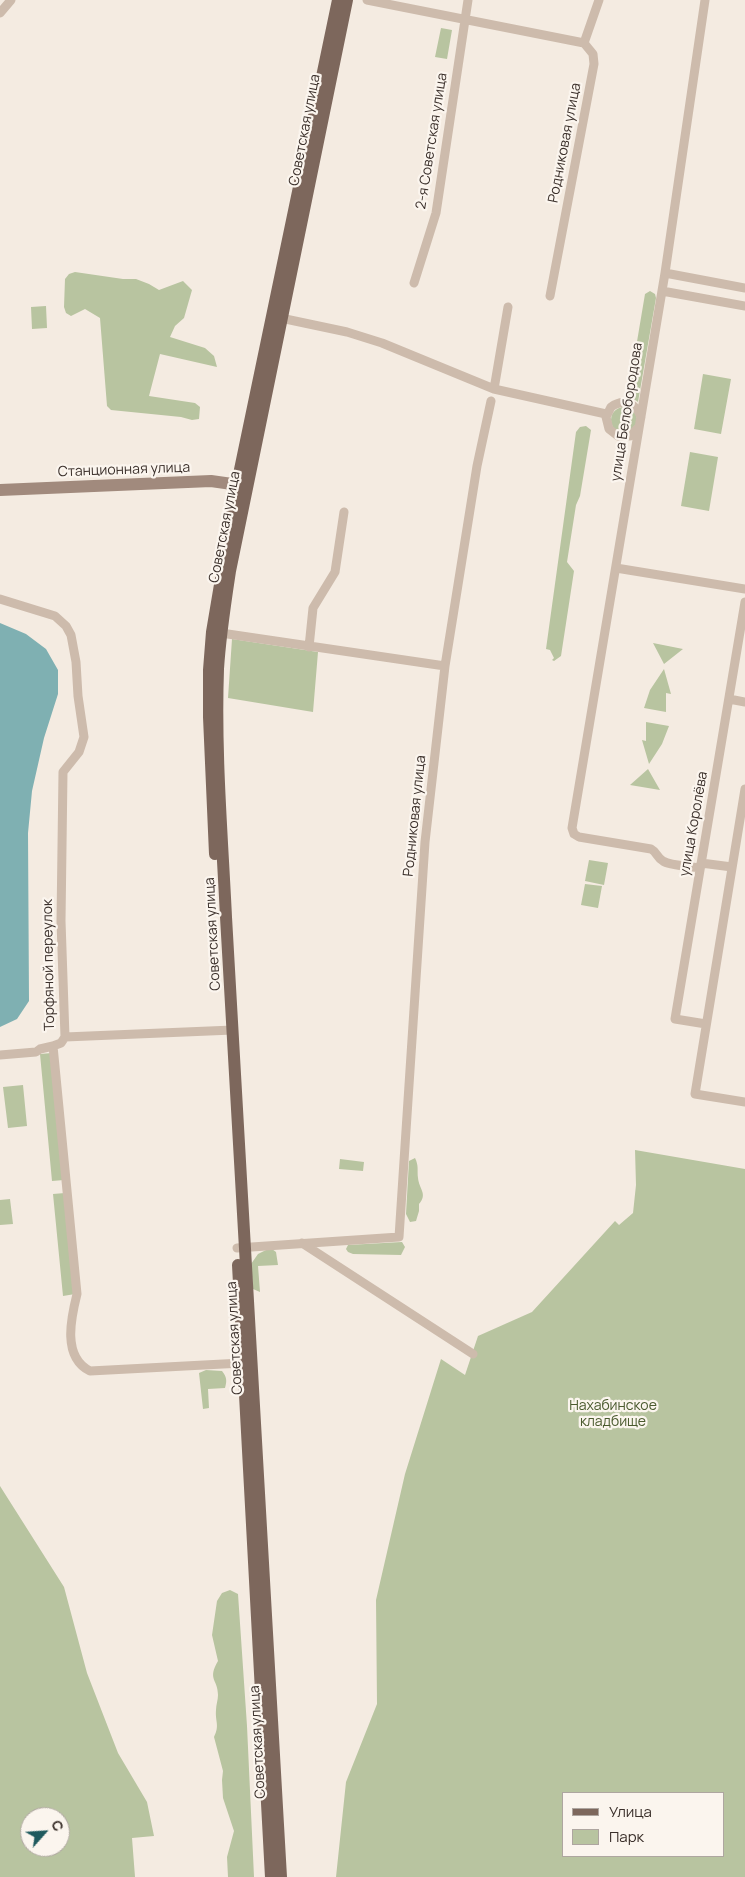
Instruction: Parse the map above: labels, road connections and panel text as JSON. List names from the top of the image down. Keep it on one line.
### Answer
{"streets":{"main road":["Советская улица","Станционная улица"],"street":["2-я Советская улица","Родниковая улица","улица Белобородова","улица Королёва","Торфяной переулок"]},"crossings":[["Советская улица","Станционная улица"],["Советская улица","Торфяной переулок"],["улица Белобородова","улица Королёва"]],"parks":["Нахабинское кладбище"],"legend":["Улица","Парк"],"north":"top right"}
